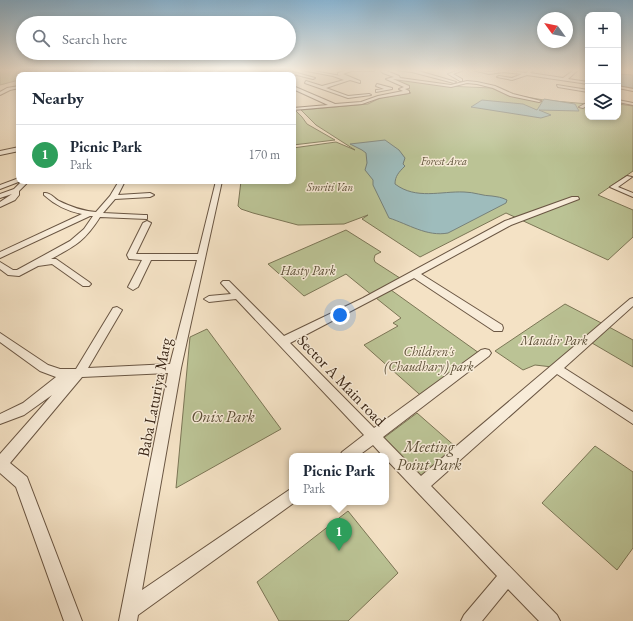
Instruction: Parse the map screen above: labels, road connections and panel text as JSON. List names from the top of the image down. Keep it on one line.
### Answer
{"streets":{"street":["Sector A Main road","Baba Laturiya Marg"]},"parks":["Forest Area","Smriti Van","Hasty Park","Mandir Park","Children's (Chaudhary) park","Onix Park","Meeting Point Park"],"north":"top left","page":{"map_buttons":["+","−"],"search":"Search here","heading":"Nearby","list":[{"mark":"1","name":"Picnic Park","note":"Park","value":"170 m"}],"popup":["Picnic Park","Park"],"pins":"1"}}
